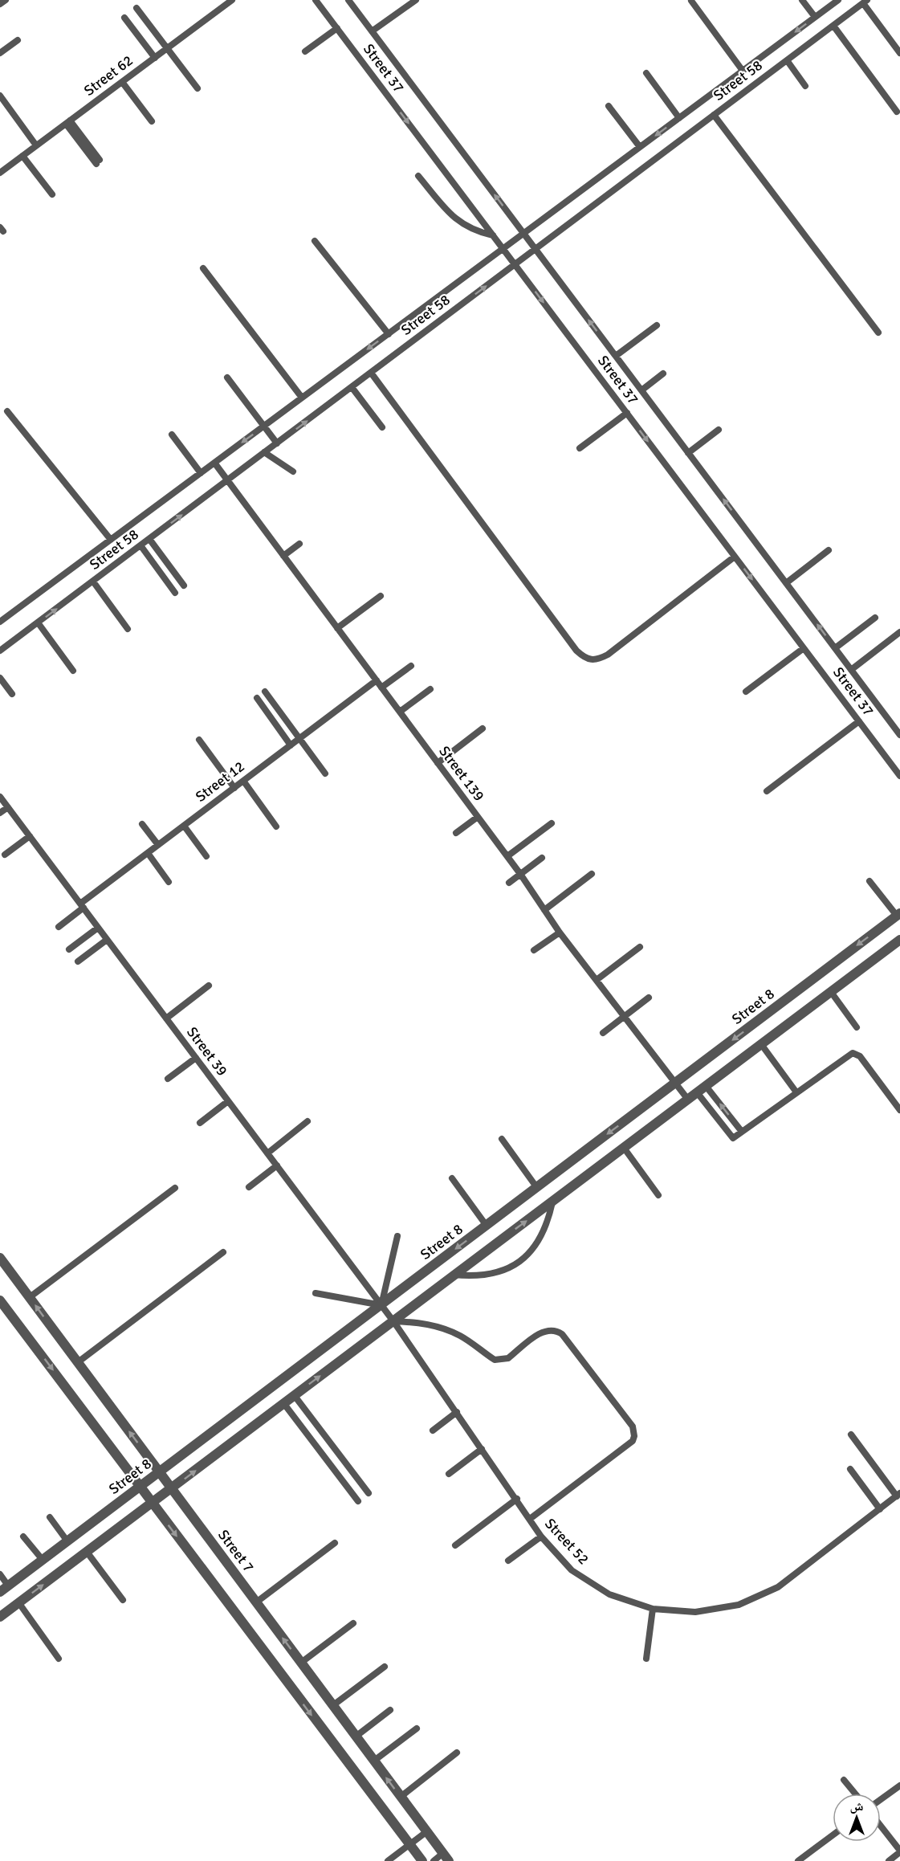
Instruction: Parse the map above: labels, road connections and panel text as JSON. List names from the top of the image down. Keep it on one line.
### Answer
{"streets":{"street":["Street 8","Street 7"],"lane":["Street 37","Street 62","Street 58","Street 139","Street 12","Street 39","Street 52"]},"crossings":[["Street 37","Street 58"],["Street 58","Street 139"],["Street 139","Street 12"],["Street 139","Street 8"],["Street 12","Street 39"],["Street 8","Street 39"],["Street 8","Street 7"],["Street 39","Street 52"]],"north":"top"}
